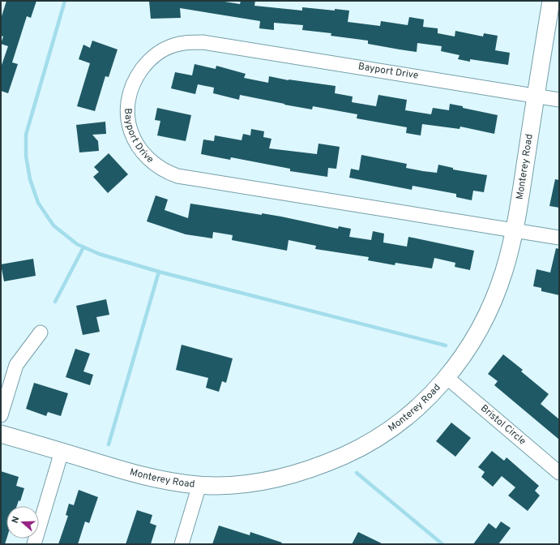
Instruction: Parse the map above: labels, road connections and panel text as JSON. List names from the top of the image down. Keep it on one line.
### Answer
{"streets":{"street":["Bayport Drive","Monterey Road","Bristol Circle"]},"crossings":[["Bayport Drive","Monterey Road"],["Monterey Road","Bristol Circle"]],"north":"left"}
